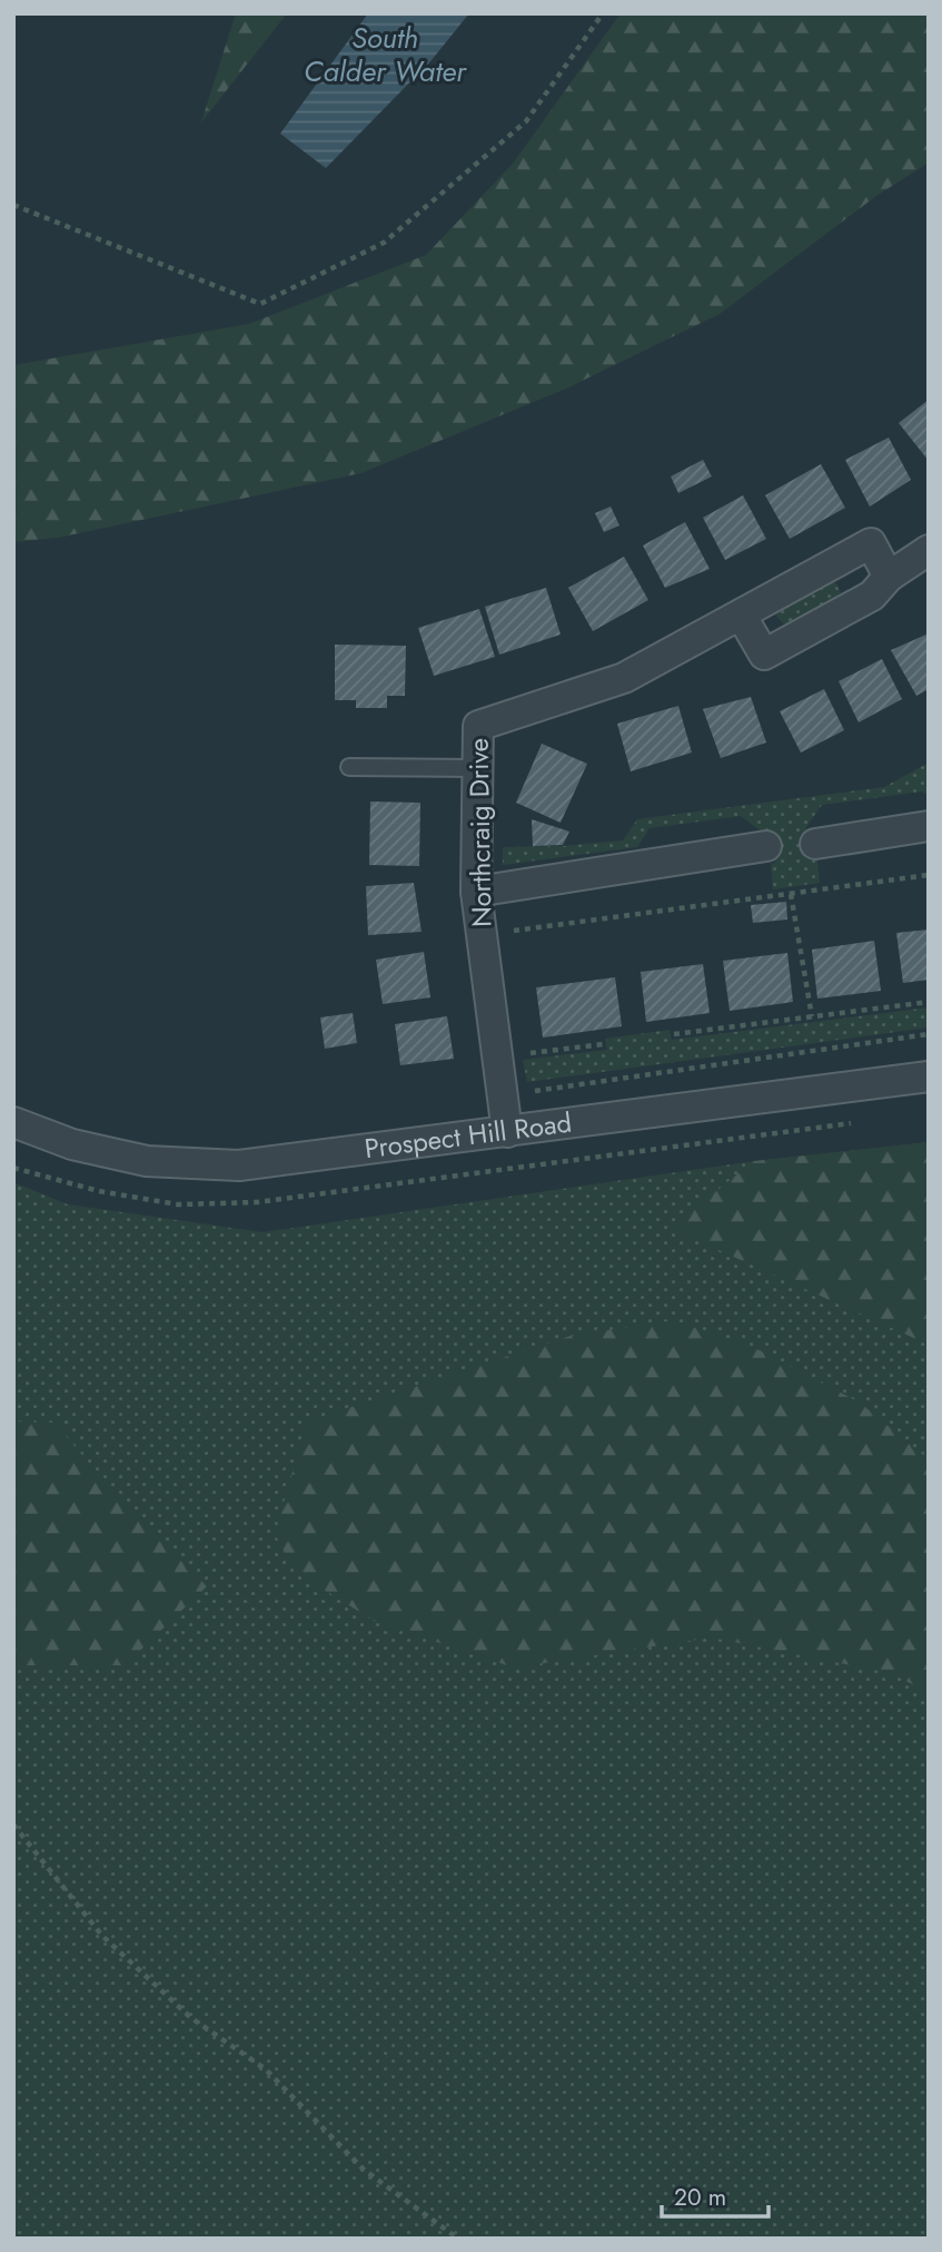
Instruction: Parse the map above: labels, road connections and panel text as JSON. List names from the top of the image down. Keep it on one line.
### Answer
{"streets":{"street":["Northcraig Drive","Prospect Hill Road"]},"crossings":[["Northcraig Drive","Prospect Hill Road"]],"water":["South Calder Water"],"scale_bar":"20 m"}
